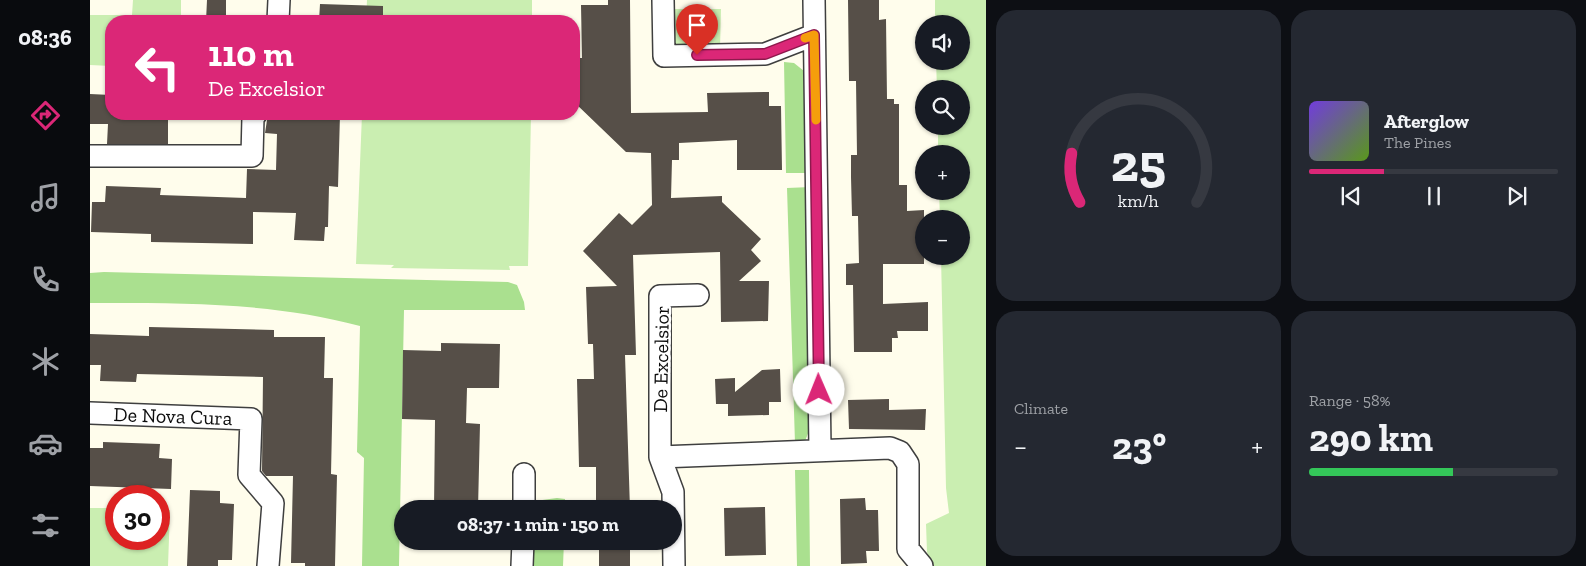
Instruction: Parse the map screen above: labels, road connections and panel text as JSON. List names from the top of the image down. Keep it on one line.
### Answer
{"streets":{"street":["De Excelsior","De Nova Cura"]},"page":{"tabs":"08:36","map_buttons":["+","−"],"turn":["110 m","De Excelsior"],"song":["Afterglow","The Pines"],"tile":["Climate",["Range · 58%","290 km"]],"heat":["−","23°","+"],"limit":"30","trip":"08:37 · 1 min · 150 m","gauge":["25","km/h"]}}
